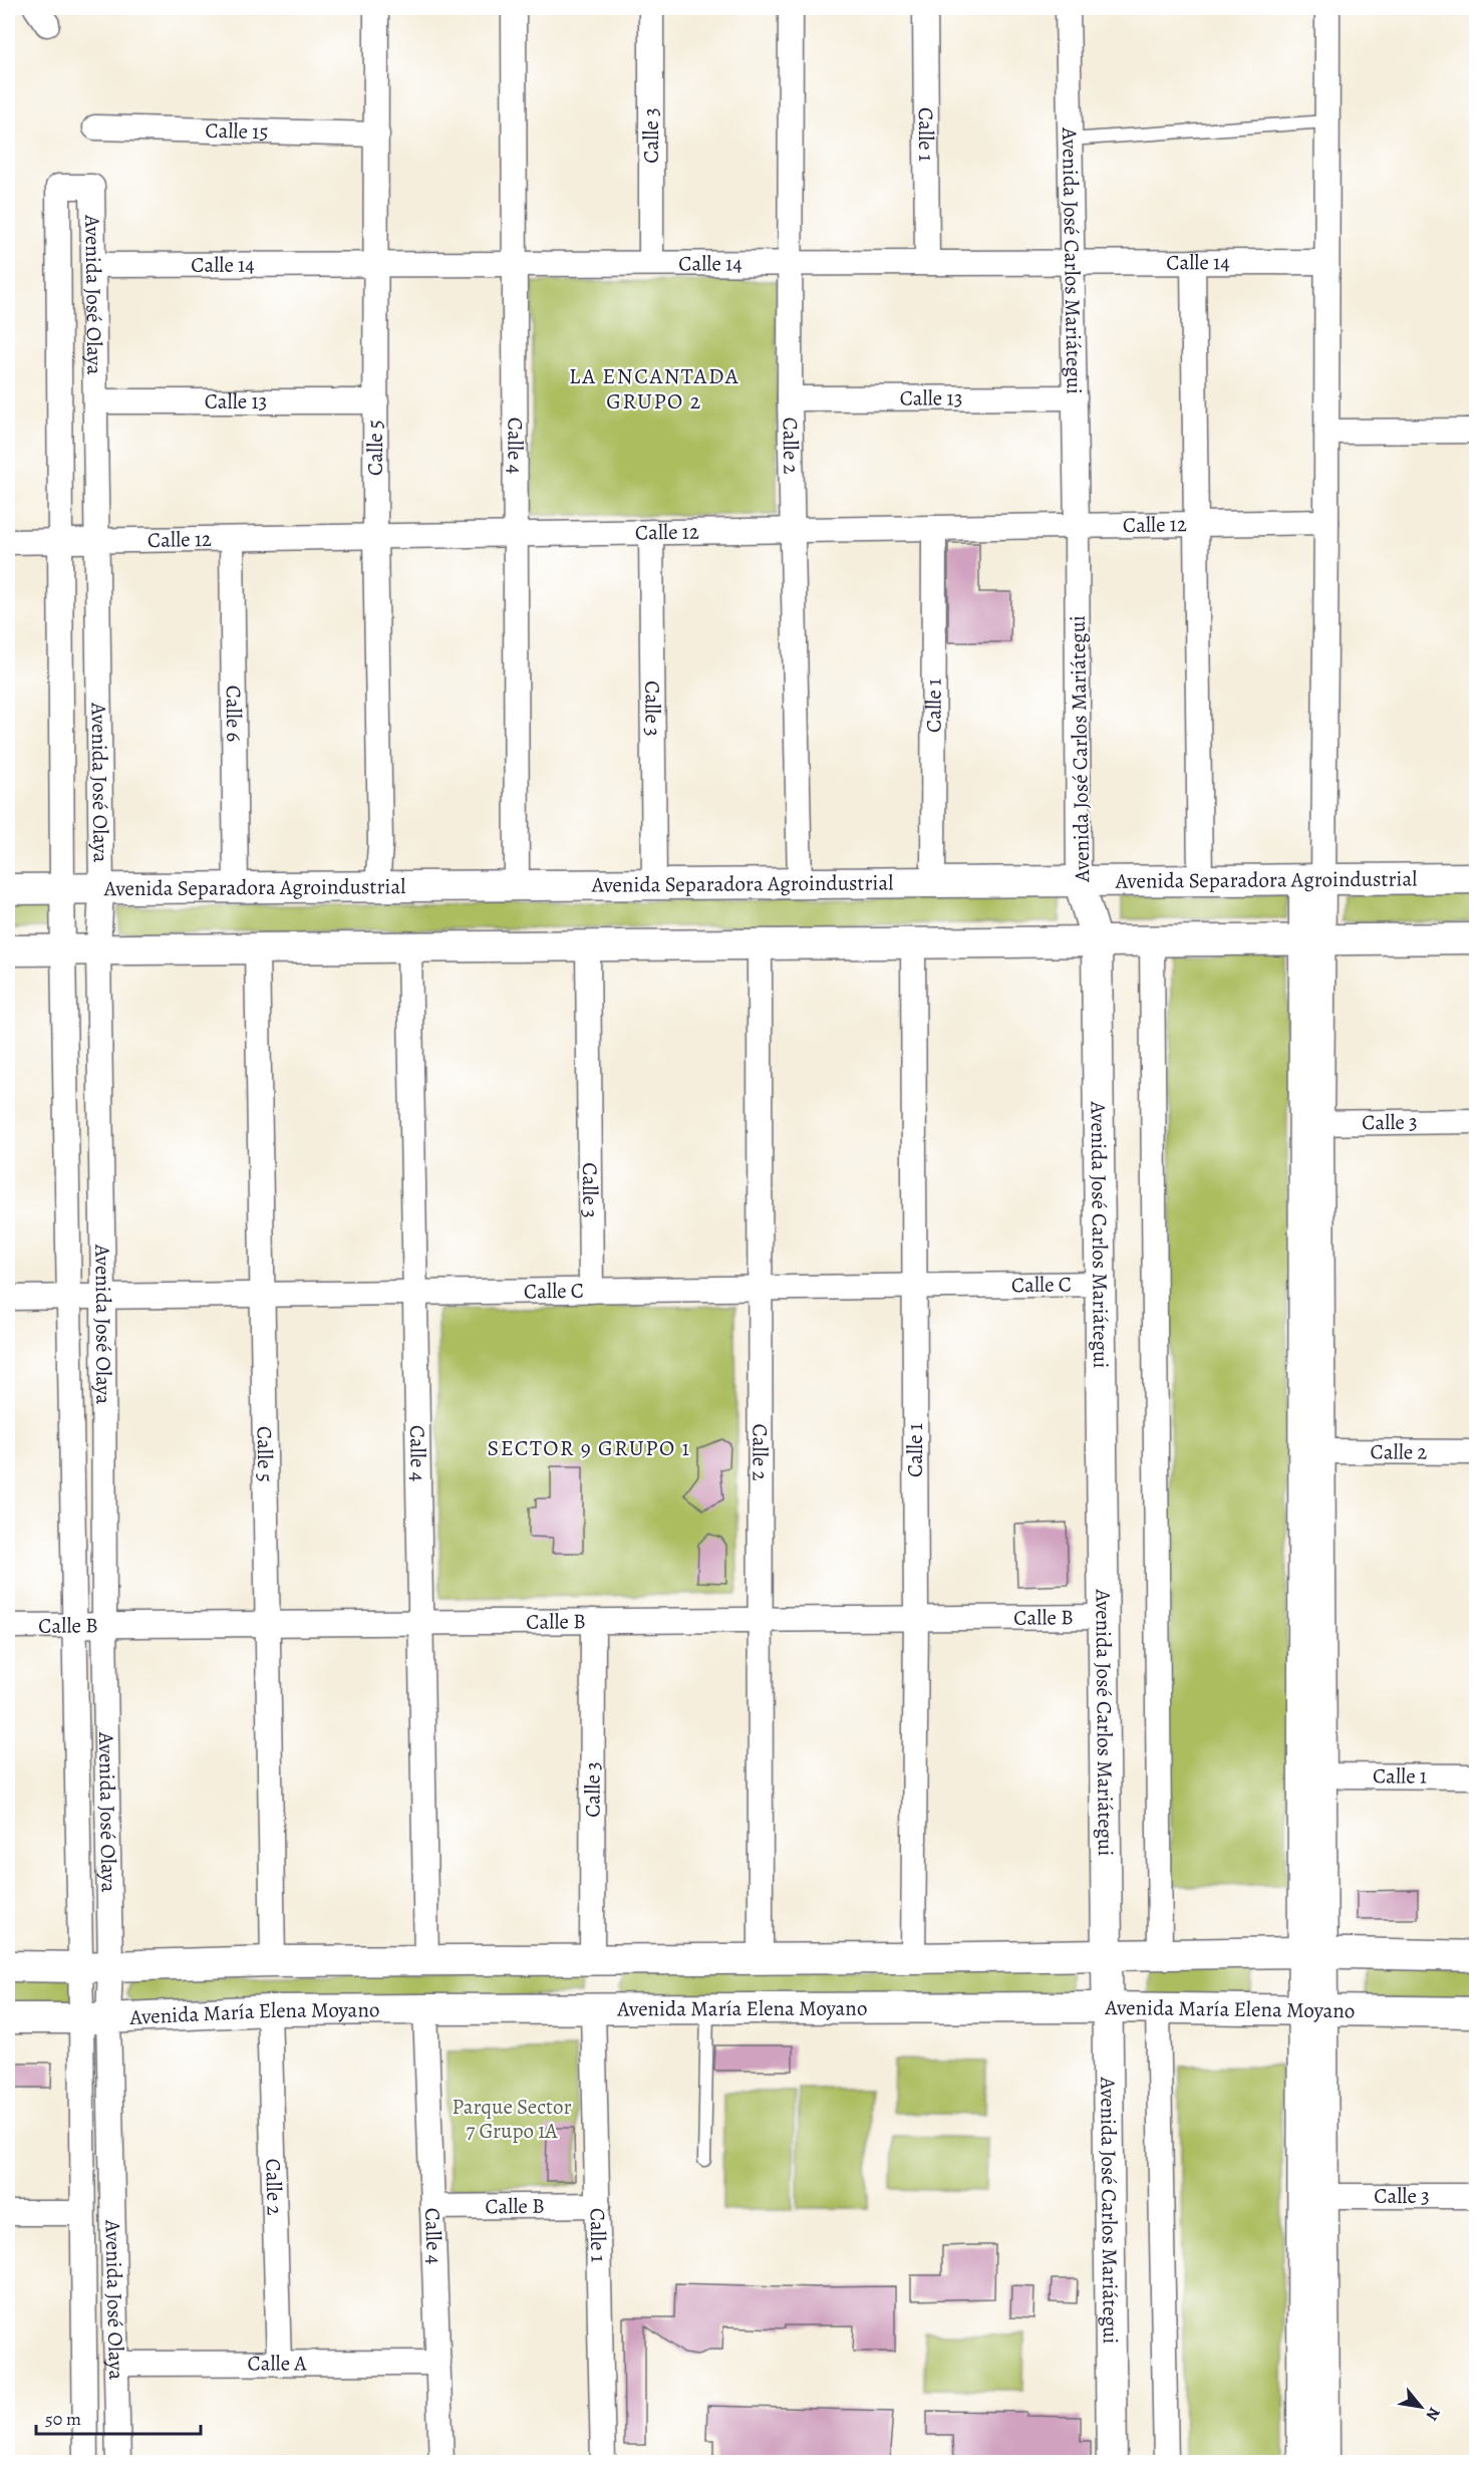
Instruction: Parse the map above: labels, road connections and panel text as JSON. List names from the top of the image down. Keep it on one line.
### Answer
{"streets":{"street":["Calle 15","Calle 1","Calle 3","Avenida José Carlos Mariátegui","Calle 14","Avenida José Olaya","Calle 13","Calle 2","Calle 4","Calle 5","Calle 12","Calle 6","Avenida Separadora Agroindustrial","Calle C","Calle B","Avenida María Elena Moyano","Calle A"]},"crossings":[["Calle 15","Calle 5"],["Calle 1","Calle 14"],["Calle 1","Calle 12"],["Calle 1","Avenida Separadora Agroindustrial"],["Calle 1","Calle C"],["Calle 1","Calle B"],["Calle 1","Avenida María Elena Moyano"],["Calle 3","Calle 14"],["Calle 3","Calle 12"],["Calle 3","Avenida Separadora Agroindustrial"],["Calle 3","Calle C"],["Calle 3","Calle B"],["Avenida José Carlos Mariátegui","Calle 14"],["Avenida José Carlos Mariátegui","Calle 13"],["Avenida José Carlos Mariátegui","Calle 12"],["Avenida José Carlos Mariátegui","Avenida Separadora Agroindustrial"],["Avenida José Carlos Mariátegui","Calle C"],["Avenida José Carlos Mariátegui","Calle B"],["Avenida José Carlos Mariátegui","Avenida María Elena Moyano"],["Calle 14","Avenida José Olaya"],["Calle 14","Calle 2"],["Calle 14","Calle 4"],["Calle 14","Calle 5"],["Avenida José Olaya","Calle 13"],["Avenida José Olaya","Calle 12"],["Avenida José Olaya","Avenida Separadora Agroindustrial"],["Avenida José Olaya","Calle C"],["Avenida José Olaya","Calle B"],["Avenida José Olaya","Avenida María Elena Moyano"],["Avenida José Olaya","Calle A"],["Calle 13","Calle 2"],["Calle 13","Calle 5"],["Calle 2","Calle 12"],["Calle 2","Avenida Separadora Agroindustrial"],["Calle 2","Calle C"],["Calle 2","Calle B"],["Calle 2","Avenida María Elena Moyano"],["Calle 2","Calle A"],["Calle 4","Calle 12"],["Calle 4","Avenida Separadora Agroindustrial"],["Calle 4","Calle C"],["Calle 4","Calle B"],["Calle 4","Avenida María Elena Moyano"],["Calle 4","Calle A"],["Calle 5","Calle 12"],["Calle 5","Avenida Separadora Agroindustrial"],["Calle 5","Calle C"],["Calle 5","Calle B"],["Calle 12","Calle 6"],["Calle 6","Avenida Separadora Agroindustrial"]],"districts":["LA ENCANTADA GRUPO 2","SECTOR 9 GRUPO 1"],"parks":["Parque Sector 7 Grupo 1A"],"scale_bar":"50 m","north":"bottom right"}
